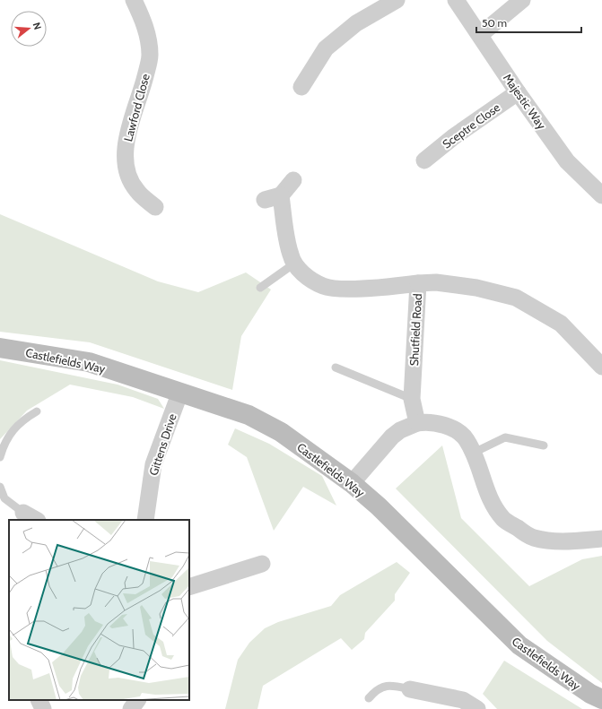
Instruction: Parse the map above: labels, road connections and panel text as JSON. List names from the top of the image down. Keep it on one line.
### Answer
{"streets":{"main road":["Castlefields Way"],"street":["Majestic Way","Lawford Close","Sceptre Close","Shutfield Road","Gittens Drive"]},"crossings":[["Majestic Way","Sceptre Close"],["Castlefields Way","Gittens Drive"]],"scale_bar":"50 m","north":"right"}
